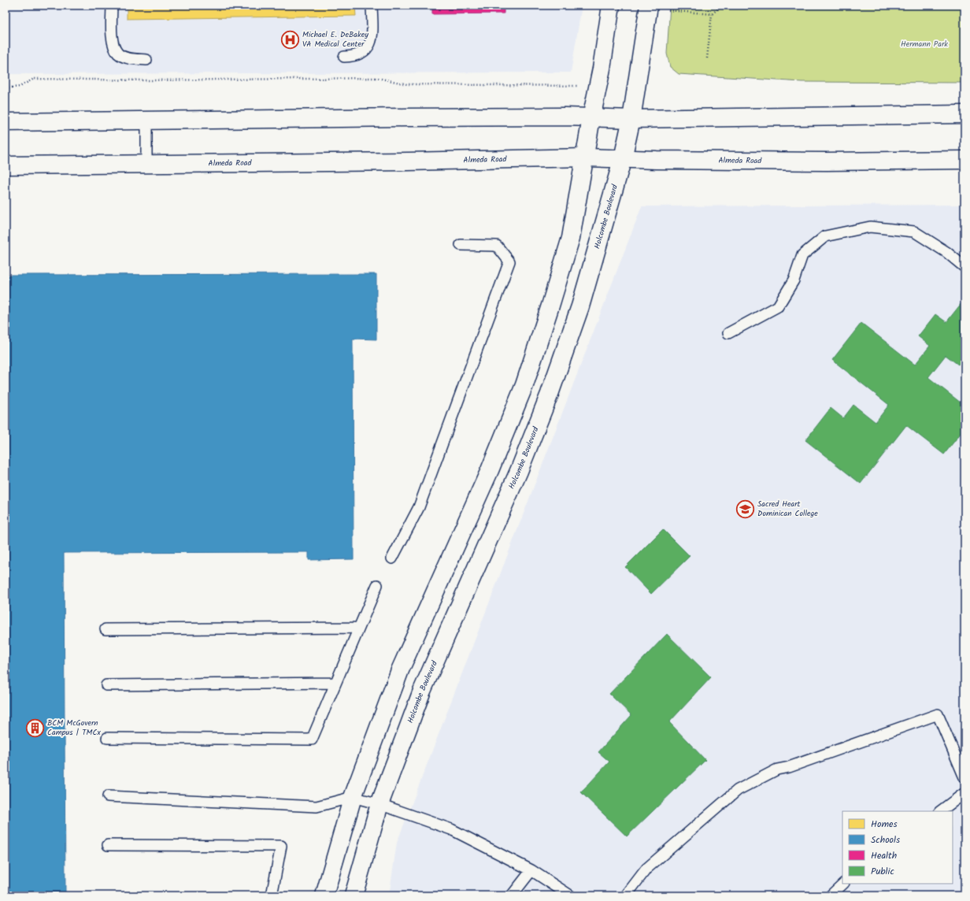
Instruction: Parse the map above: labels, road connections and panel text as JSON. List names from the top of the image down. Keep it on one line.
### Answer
{"streets":{"main road":["Almeda Road","Holcombe Boulevard"]},"crossings":[["Almeda Road","Holcombe Boulevard"]],"parks":["Hermann Park"],"places":{"hospital":["Michael E. DeBakey VA Medical Center"],"school or university":["Sacred Heart Dominican College"],"building":["BCM McGovern Campus | TMCx"]},"legend":["Homes","Schools","Health","Public"]}
